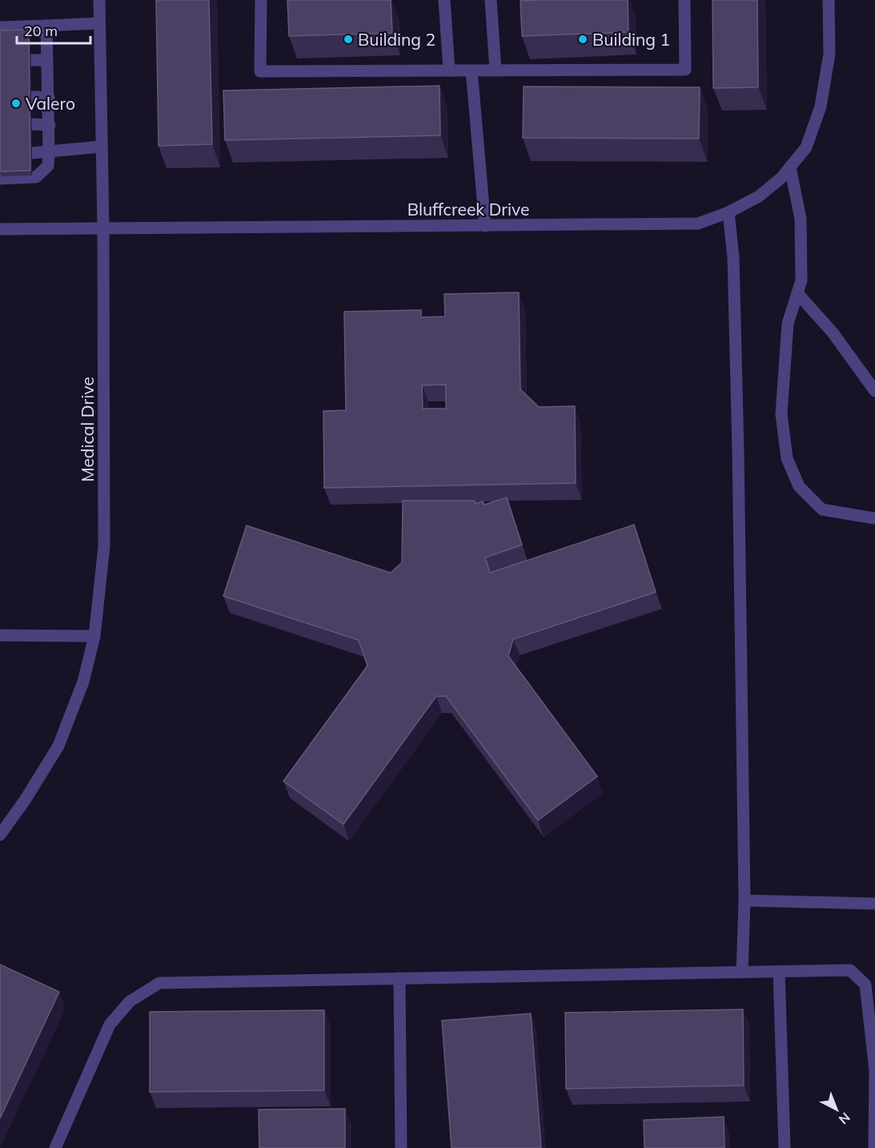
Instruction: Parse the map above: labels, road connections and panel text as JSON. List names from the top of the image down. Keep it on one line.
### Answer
{"streets":{"street":["Bluffcreek Drive","Medical Drive"]},"crossings":[["Bluffcreek Drive","Medical Drive"]],"places":["Building 2","Building 1","Valero"],"scale_bar":"20 m","north":"bottom right"}
